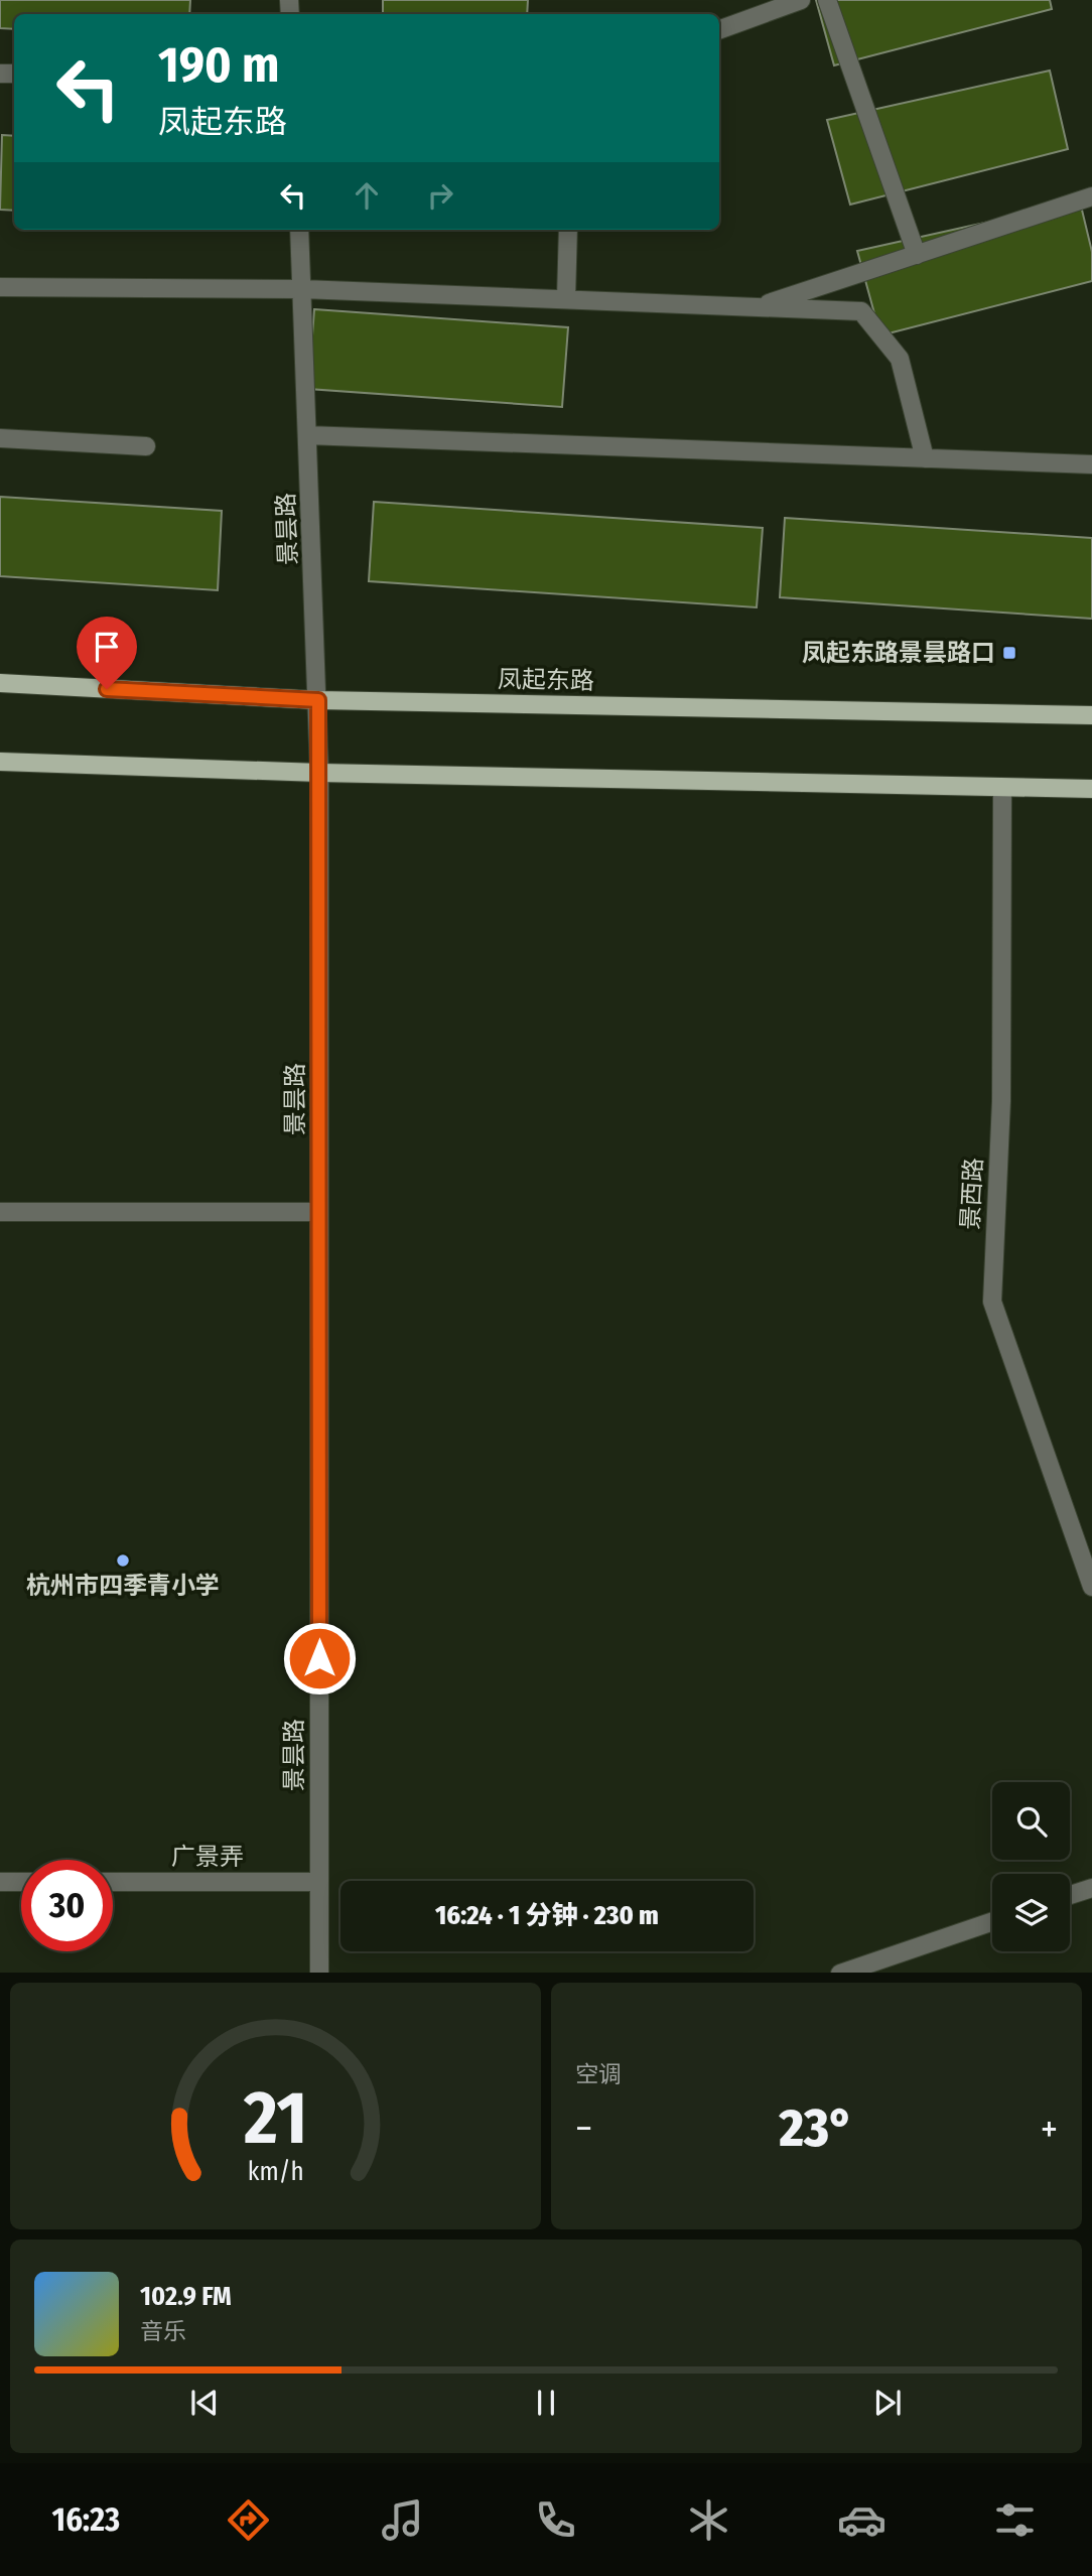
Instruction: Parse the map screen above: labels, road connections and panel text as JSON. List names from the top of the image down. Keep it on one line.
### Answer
{"streets":{"main road":["凤起东路"],"street":["景昙路","景西路","广景弄"]},"crossings":[["景昙路","凤起东路"],["景昙路","广景弄"]],"places":{"transit":["凤起东路景昙路口"],"other":["杭州市四季青小学"]},"page":{"turn":["190 m","凤起东路"],"limit":"30","trip":"16:24 · 1 分钟 · 230 m","tile":"空调","heat":["−","23°","+"],"song":["102.9 FM","音乐"],"tabs":"16:23","gauge":["21","km/h"]}}
